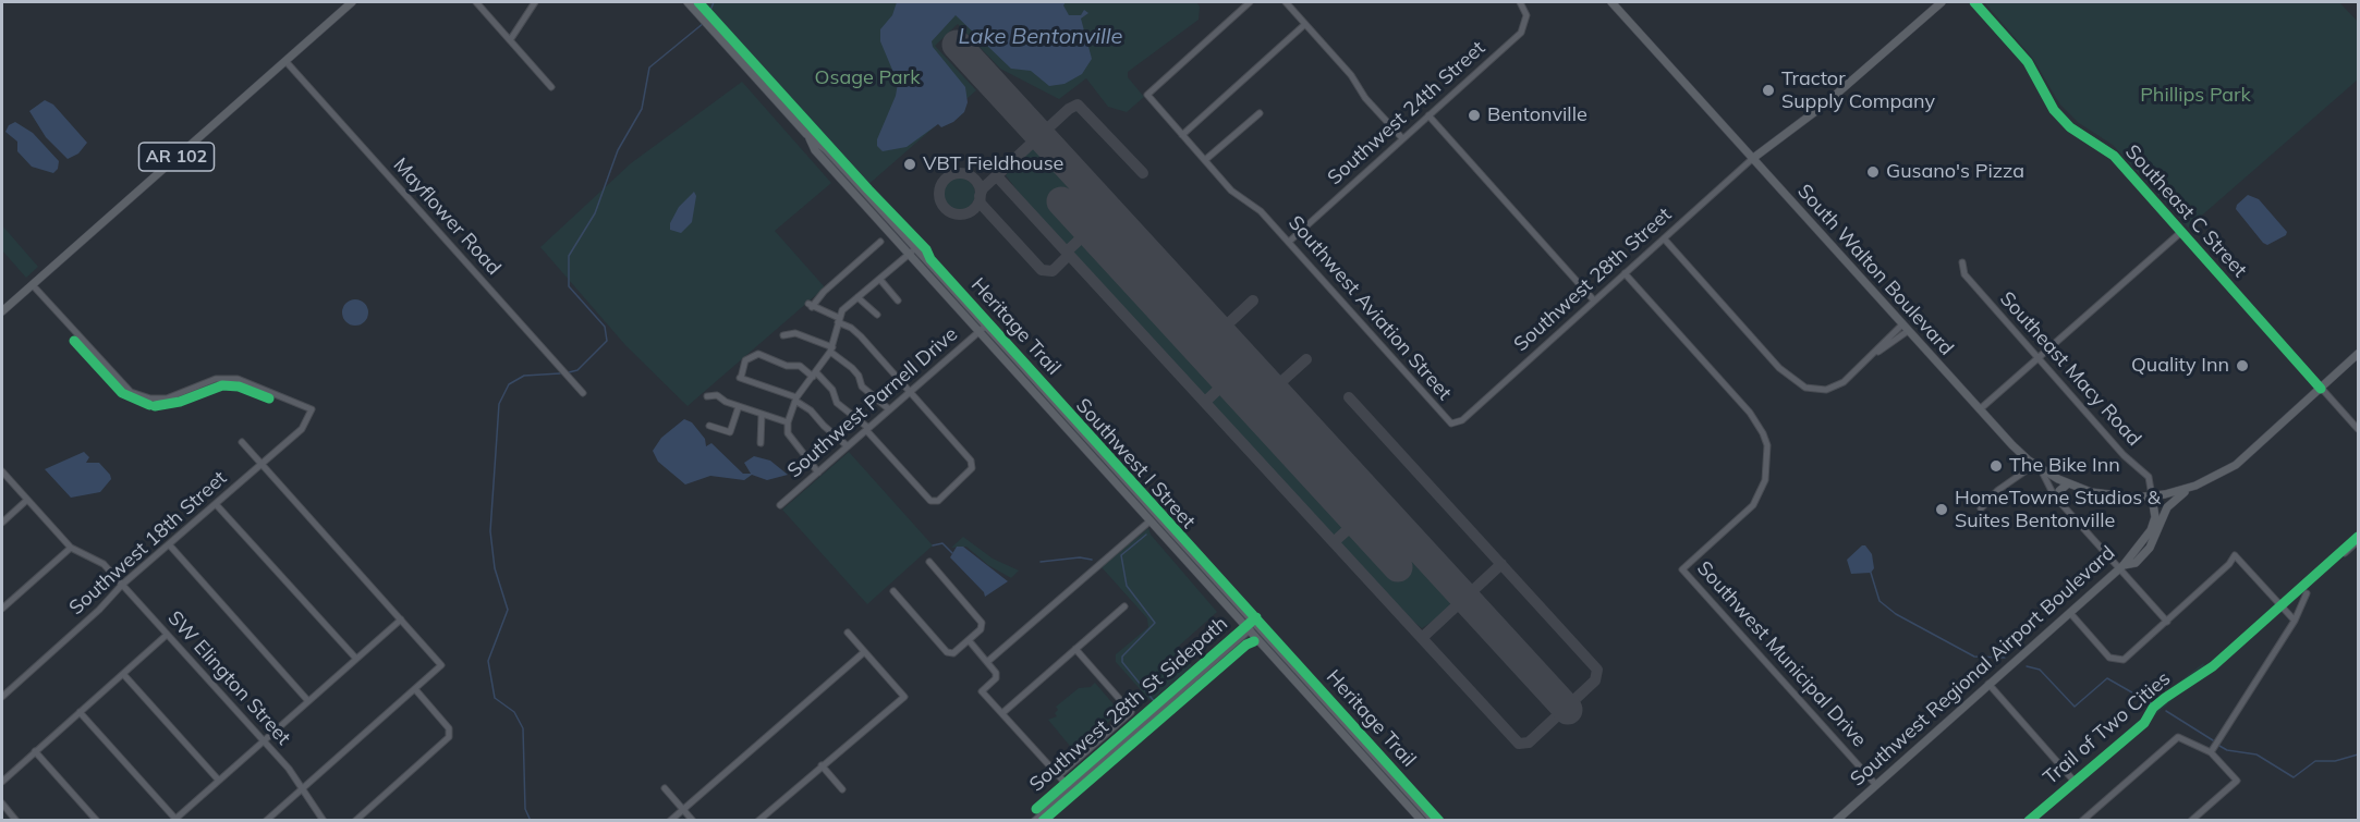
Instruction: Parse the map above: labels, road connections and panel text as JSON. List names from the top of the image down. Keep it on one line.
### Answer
{"streets":{"main road":["AR 102","South Walton Boulevard","Southwest I Street","Southwest Regional Airport Boulevard"],"street":["Southwest 24th Street","Southeast C Street","Mayflower Road","Southwest 28th Street","Southwest Aviation Street","Southeast Macy Road","Southwest Parnell Drive","Southwest 18th Street","Southwest Municipal Drive","SW Elington Street"],"cycle path":["Heritage Trail","Southwest 28th St Sidepath","Trail of Two Cities"]},"crossings":[["Southwest 24th Street","Southwest Aviation Street"],["AR 102","Mayflower Road"],["AR 102","Southwest 18th Street"],["South Walton Boulevard","Southwest 28th Street"],["South Walton Boulevard","Southeast Macy Road"],["South Walton Boulevard","Southwest Regional Airport Boulevard"],["Southwest 28th Street","Southwest Aviation Street"],["Southwest 28th Street","Southwest Municipal Drive"],["Southeast Macy Road","Southwest Regional Airport Boulevard"],["Southwest Parnell Drive","Southwest I Street"],["Southwest 18th Street","SW Elington Street"],["Southwest Municipal Drive","Southwest Regional Airport Boulevard"]],"water":["Lake Bentonville"],"parks":["Osage Park","Phillips Park"],"places":["Tractor Supply Company","Bentonville","VBT Fieldhouse","Gusano's Pizza","Quality Inn","The Bike Inn","HomeTowne Studios & Suites Bentonville"]}
